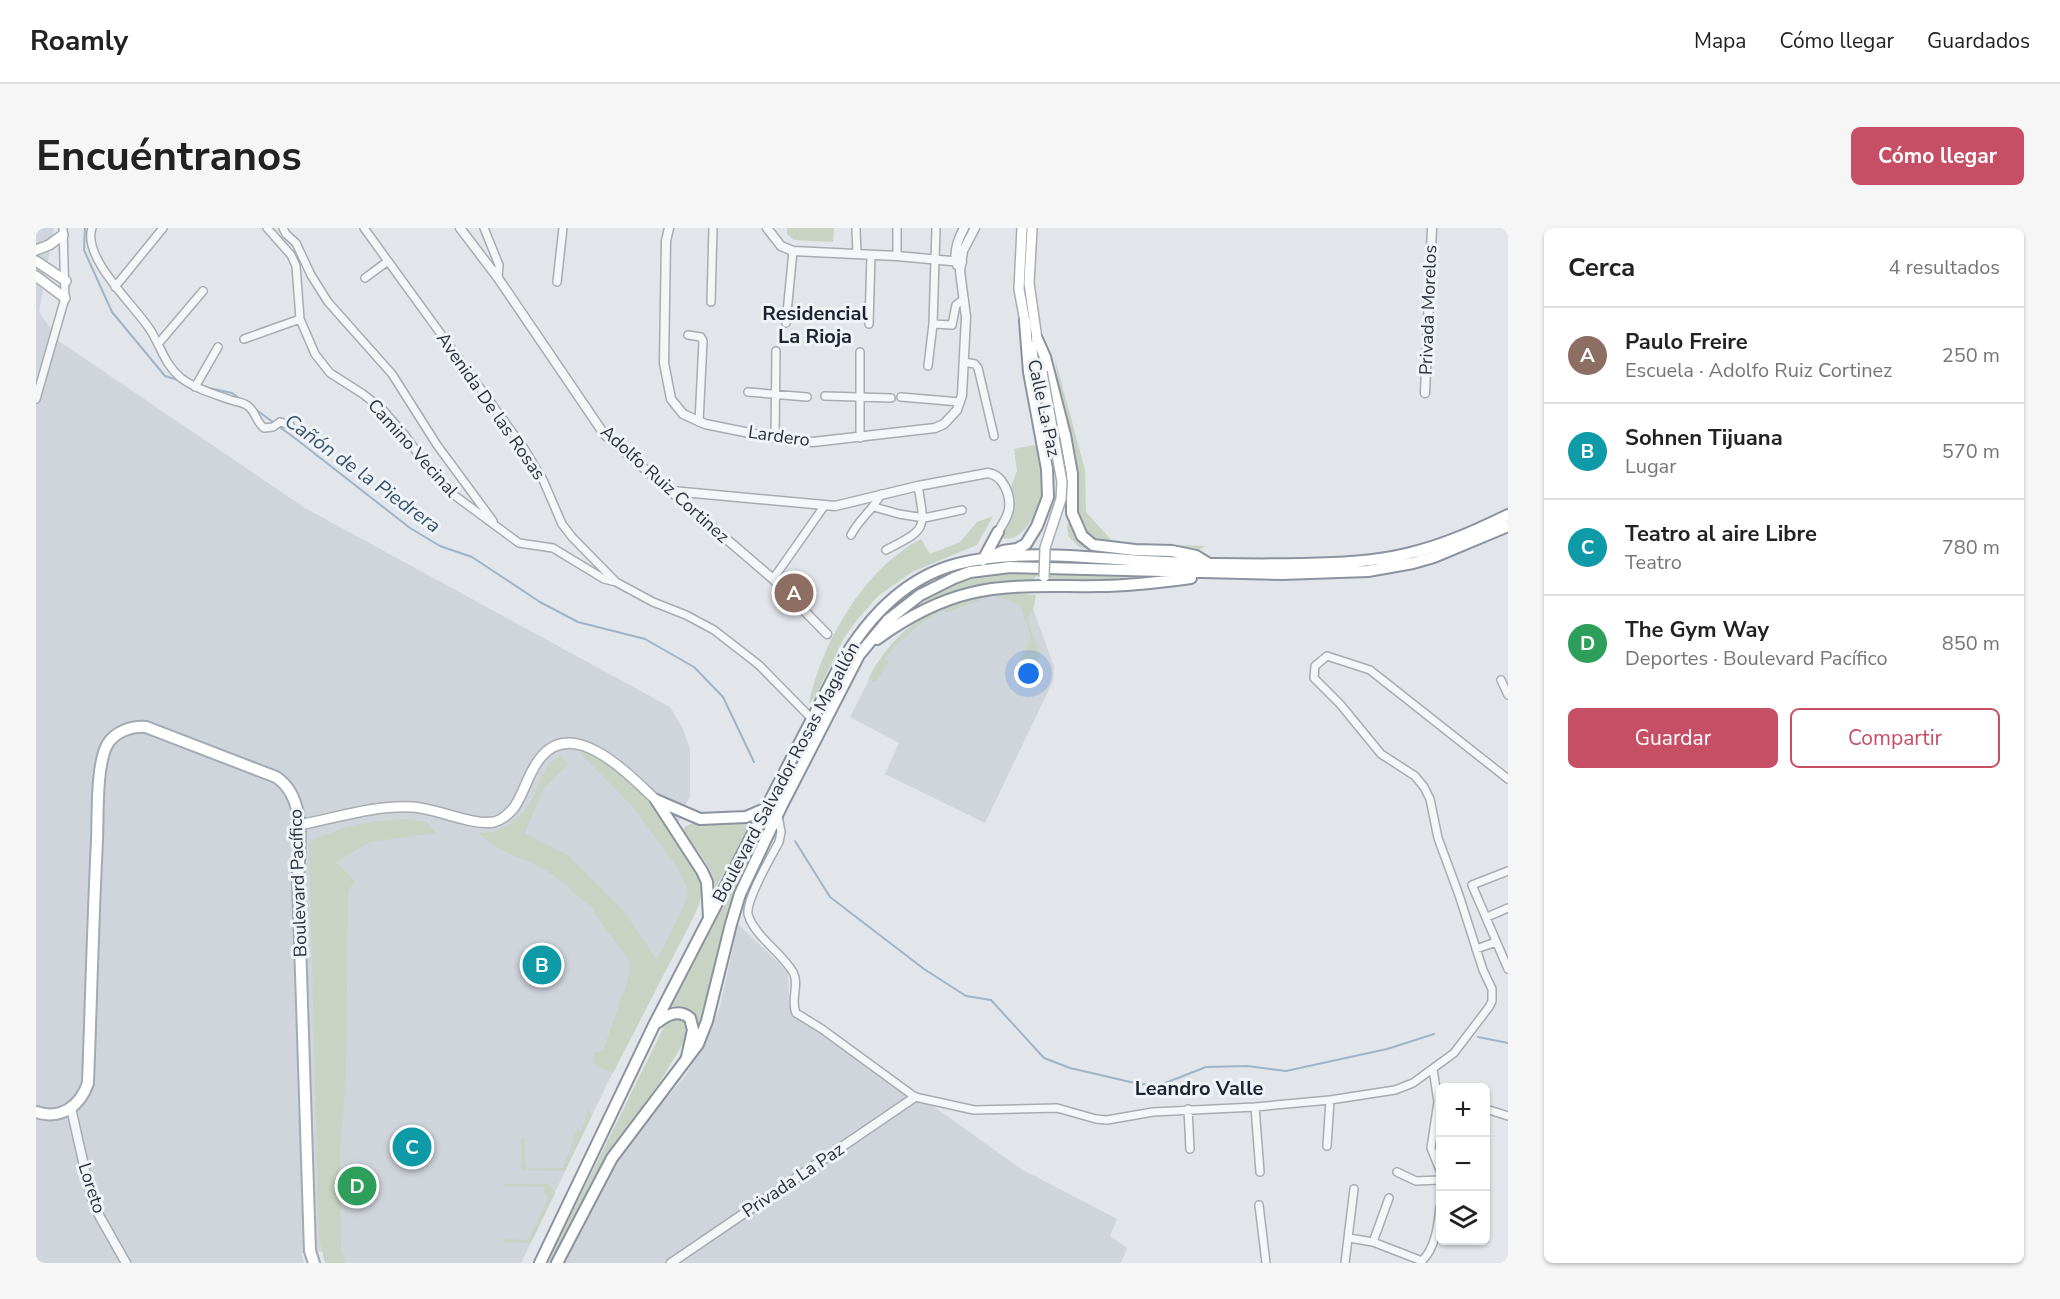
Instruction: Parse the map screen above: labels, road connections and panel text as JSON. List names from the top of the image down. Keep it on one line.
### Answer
{"streets":{"main road":["Calle La Paz","Boulevard Salvador Rosas Magallón","Boulevard Pacífico"],"street":["Privada Morelos","Avenida De las Rosas","Lardero","Camino Vecinal","Adolfo Ruiz Cortinez","Privada La Paz","Loreto"]},"crossings":[["Avenida De las Rosas","Camino Vecinal"],["Camino Vecinal","Boulevard Salvador Rosas Magallón"],["Boulevard Pacífico","Loreto"]],"districts":["Residencial La Rioja","Leandro Valle"],"water":["Cañón de la Piedrera"],"page":{"header":"Roamly","nav":["Mapa","Cómo llegar","Guardados"],"buttons":["Cómo llegar",["Guardar","Compartir"]],"title":"Encuéntranos","heading":["Cerca","4 resultados"],"list":[{"mark":"A","name":"Paulo Freire","note":"Escuela · Adolfo Ruiz Cortinez","value":"250 m"},{"mark":"B","name":"Sohnen Tijuana","note":"Lugar","value":"570 m"},{"mark":"C","name":"Teatro al aire Libre","note":"Teatro","value":"780 m"},{"mark":"D","name":"The Gym Way","note":"Deportes · Boulevard Pacífico","value":"850 m"}],"pins":["A","B","C","D"],"map_buttons":["+","−"]}}
